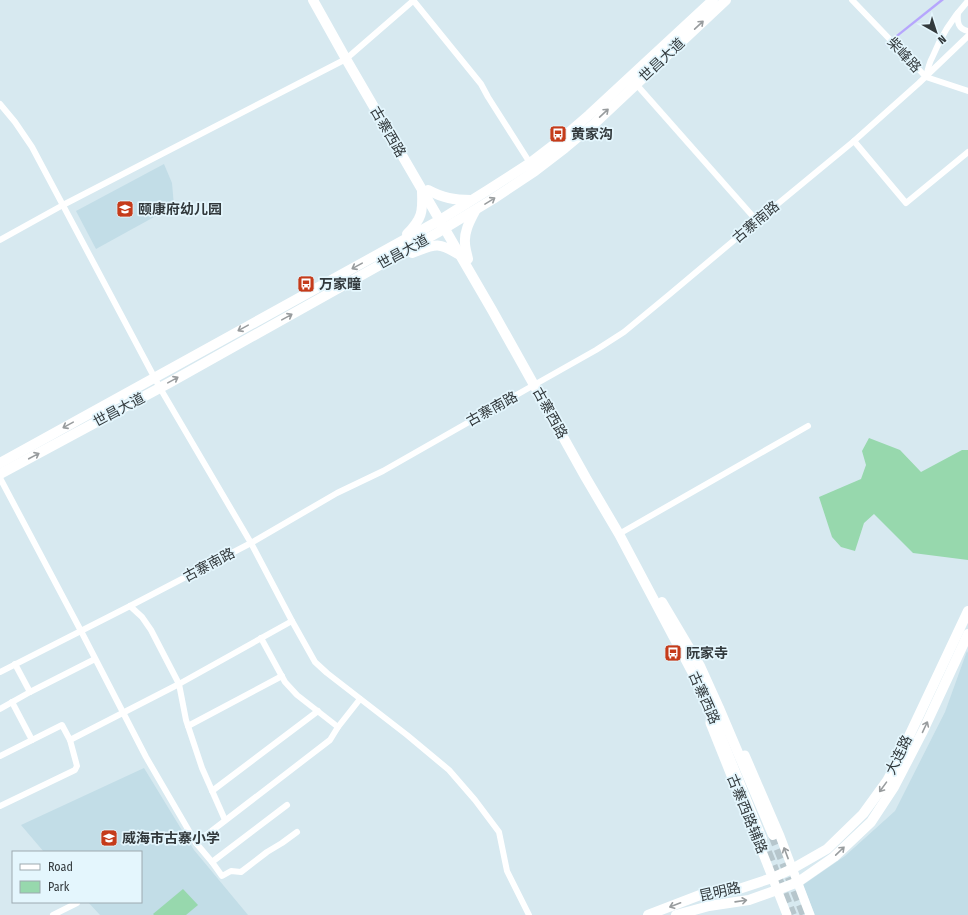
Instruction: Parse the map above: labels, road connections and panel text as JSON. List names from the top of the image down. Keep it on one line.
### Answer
{"streets":{"main road":["世昌大道","古寨西路","大连路","古寨西路辅路","昆明路"],"street":["柴峰路","古寨南路"]},"crossings":[["柴峰路","古寨南路"],["世昌大道","古寨西路"],["古寨西路","古寨南路"],["古寨西路","古寨西路辅路"],["大连路","昆明路"],["古寨西路辅路","昆明路"]],"places":{"bus stop":["黄家沟","万家疃","阮家寺"],"school or university":["颐康府幼儿园","威海市古寨小学"]},"legend":["Road","Park"],"north":"bottom right"}
